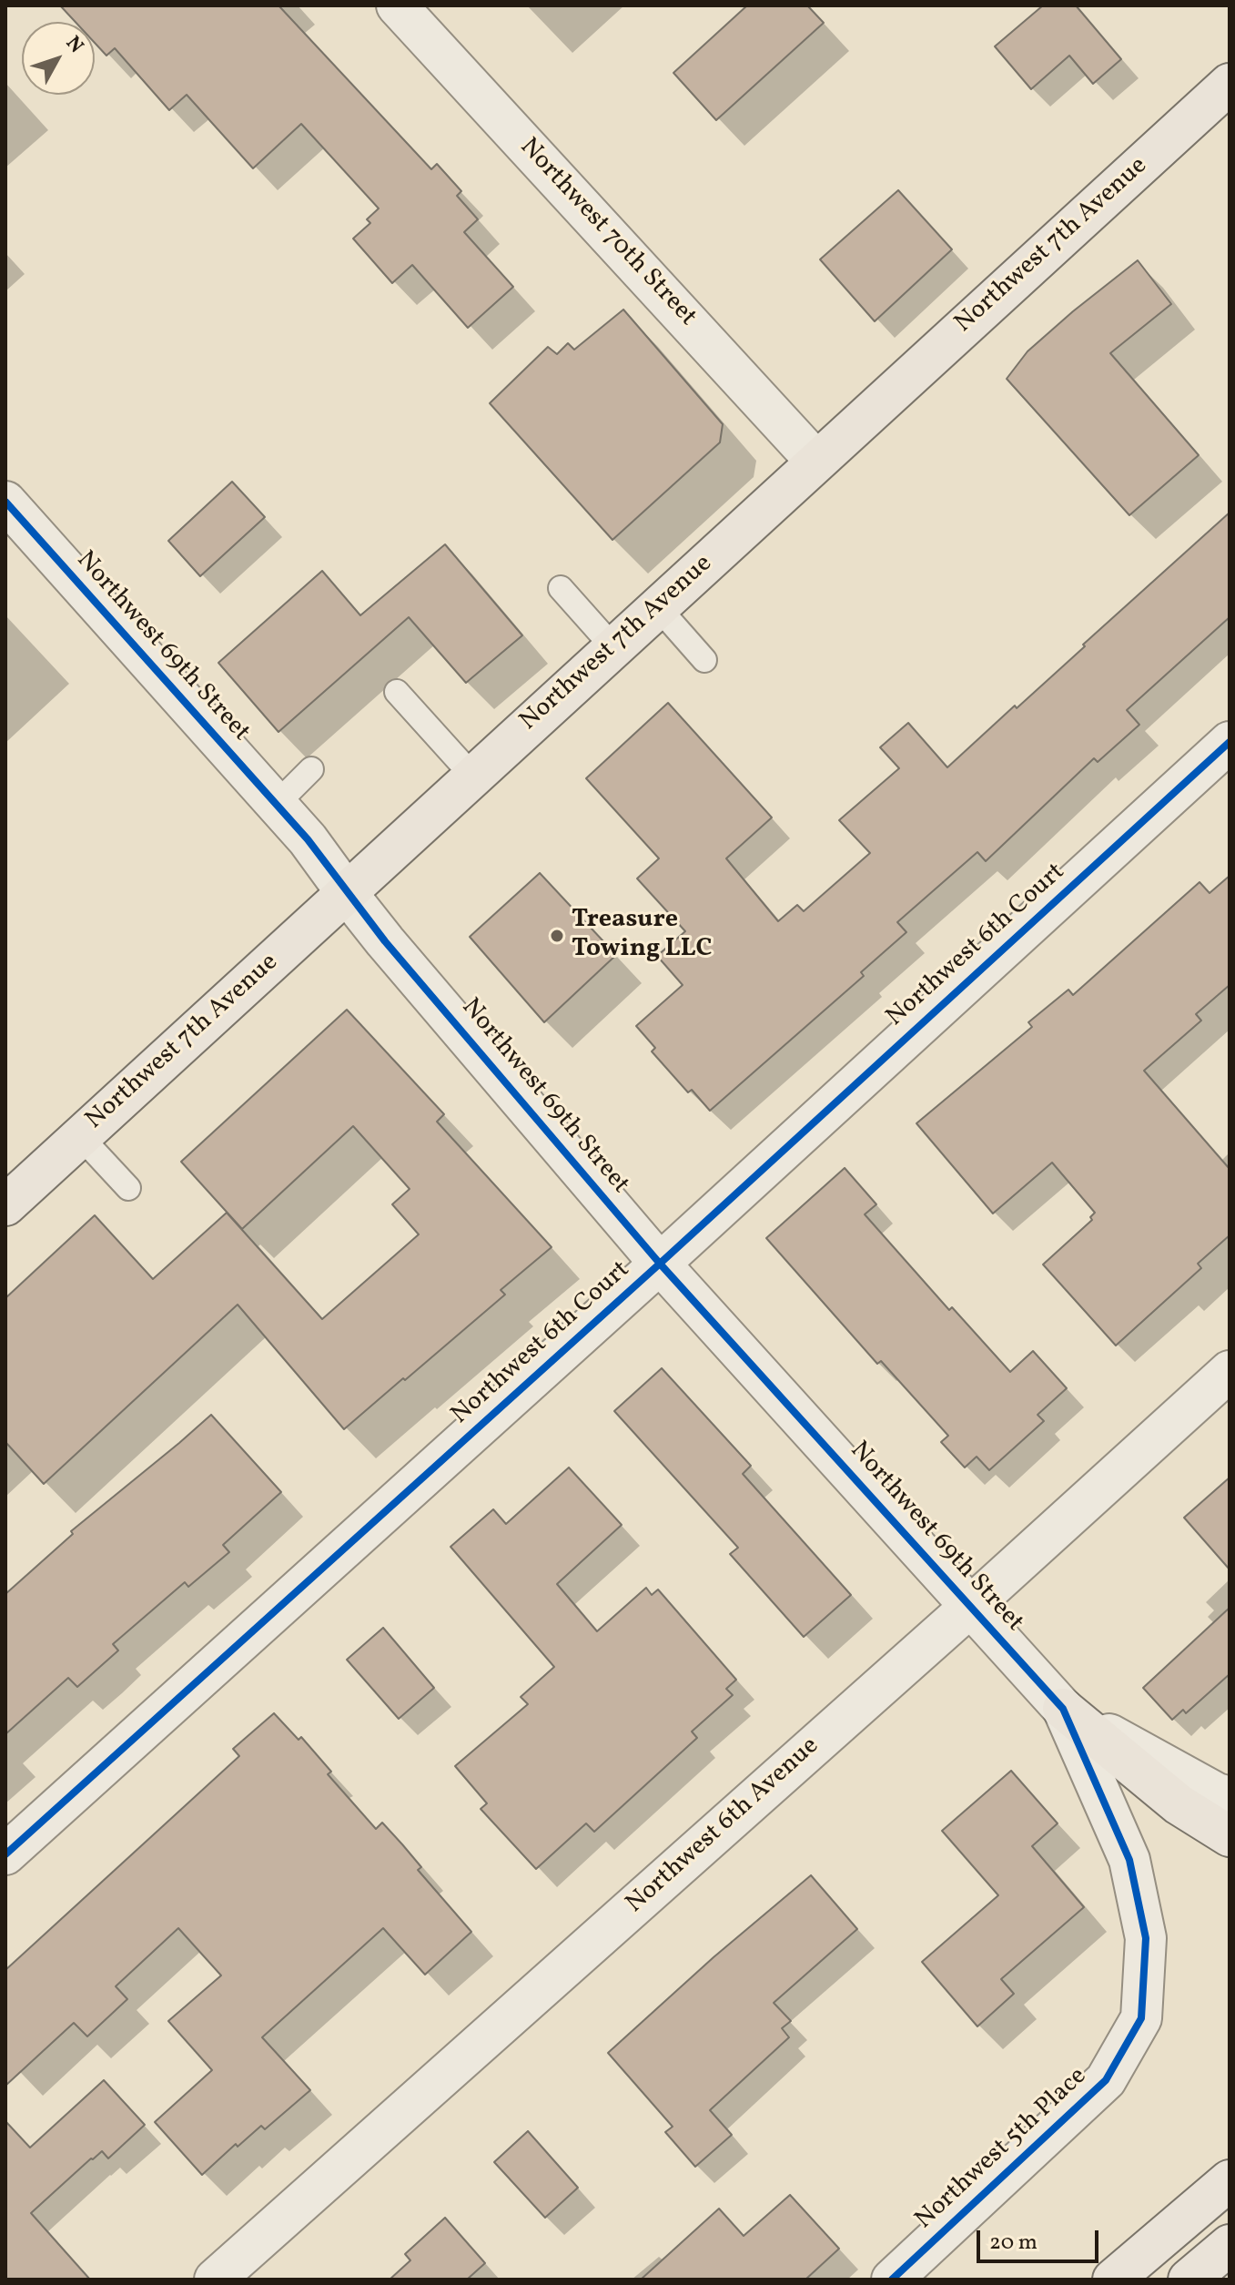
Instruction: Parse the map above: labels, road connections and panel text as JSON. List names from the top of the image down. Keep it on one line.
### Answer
{"streets":{"main road":["Northwest 7th Avenue"],"street":["Northwest 70th Street","Northwest 69th Street","Northwest 6th Court","Northwest 6th Avenue","Northwest 5th Place"]},"crossings":[["Northwest 70th Street","Northwest 7th Avenue"],["Northwest 7th Avenue","Northwest 69th Street"],["Northwest 69th Street","Northwest 6th Court"],["Northwest 69th Street","Northwest 6th Avenue"],["Northwest 69th Street","Northwest 5th Place"]],"places":["Treasure Towing LLC"],"scale_bar":"20 m","north":"top right"}
